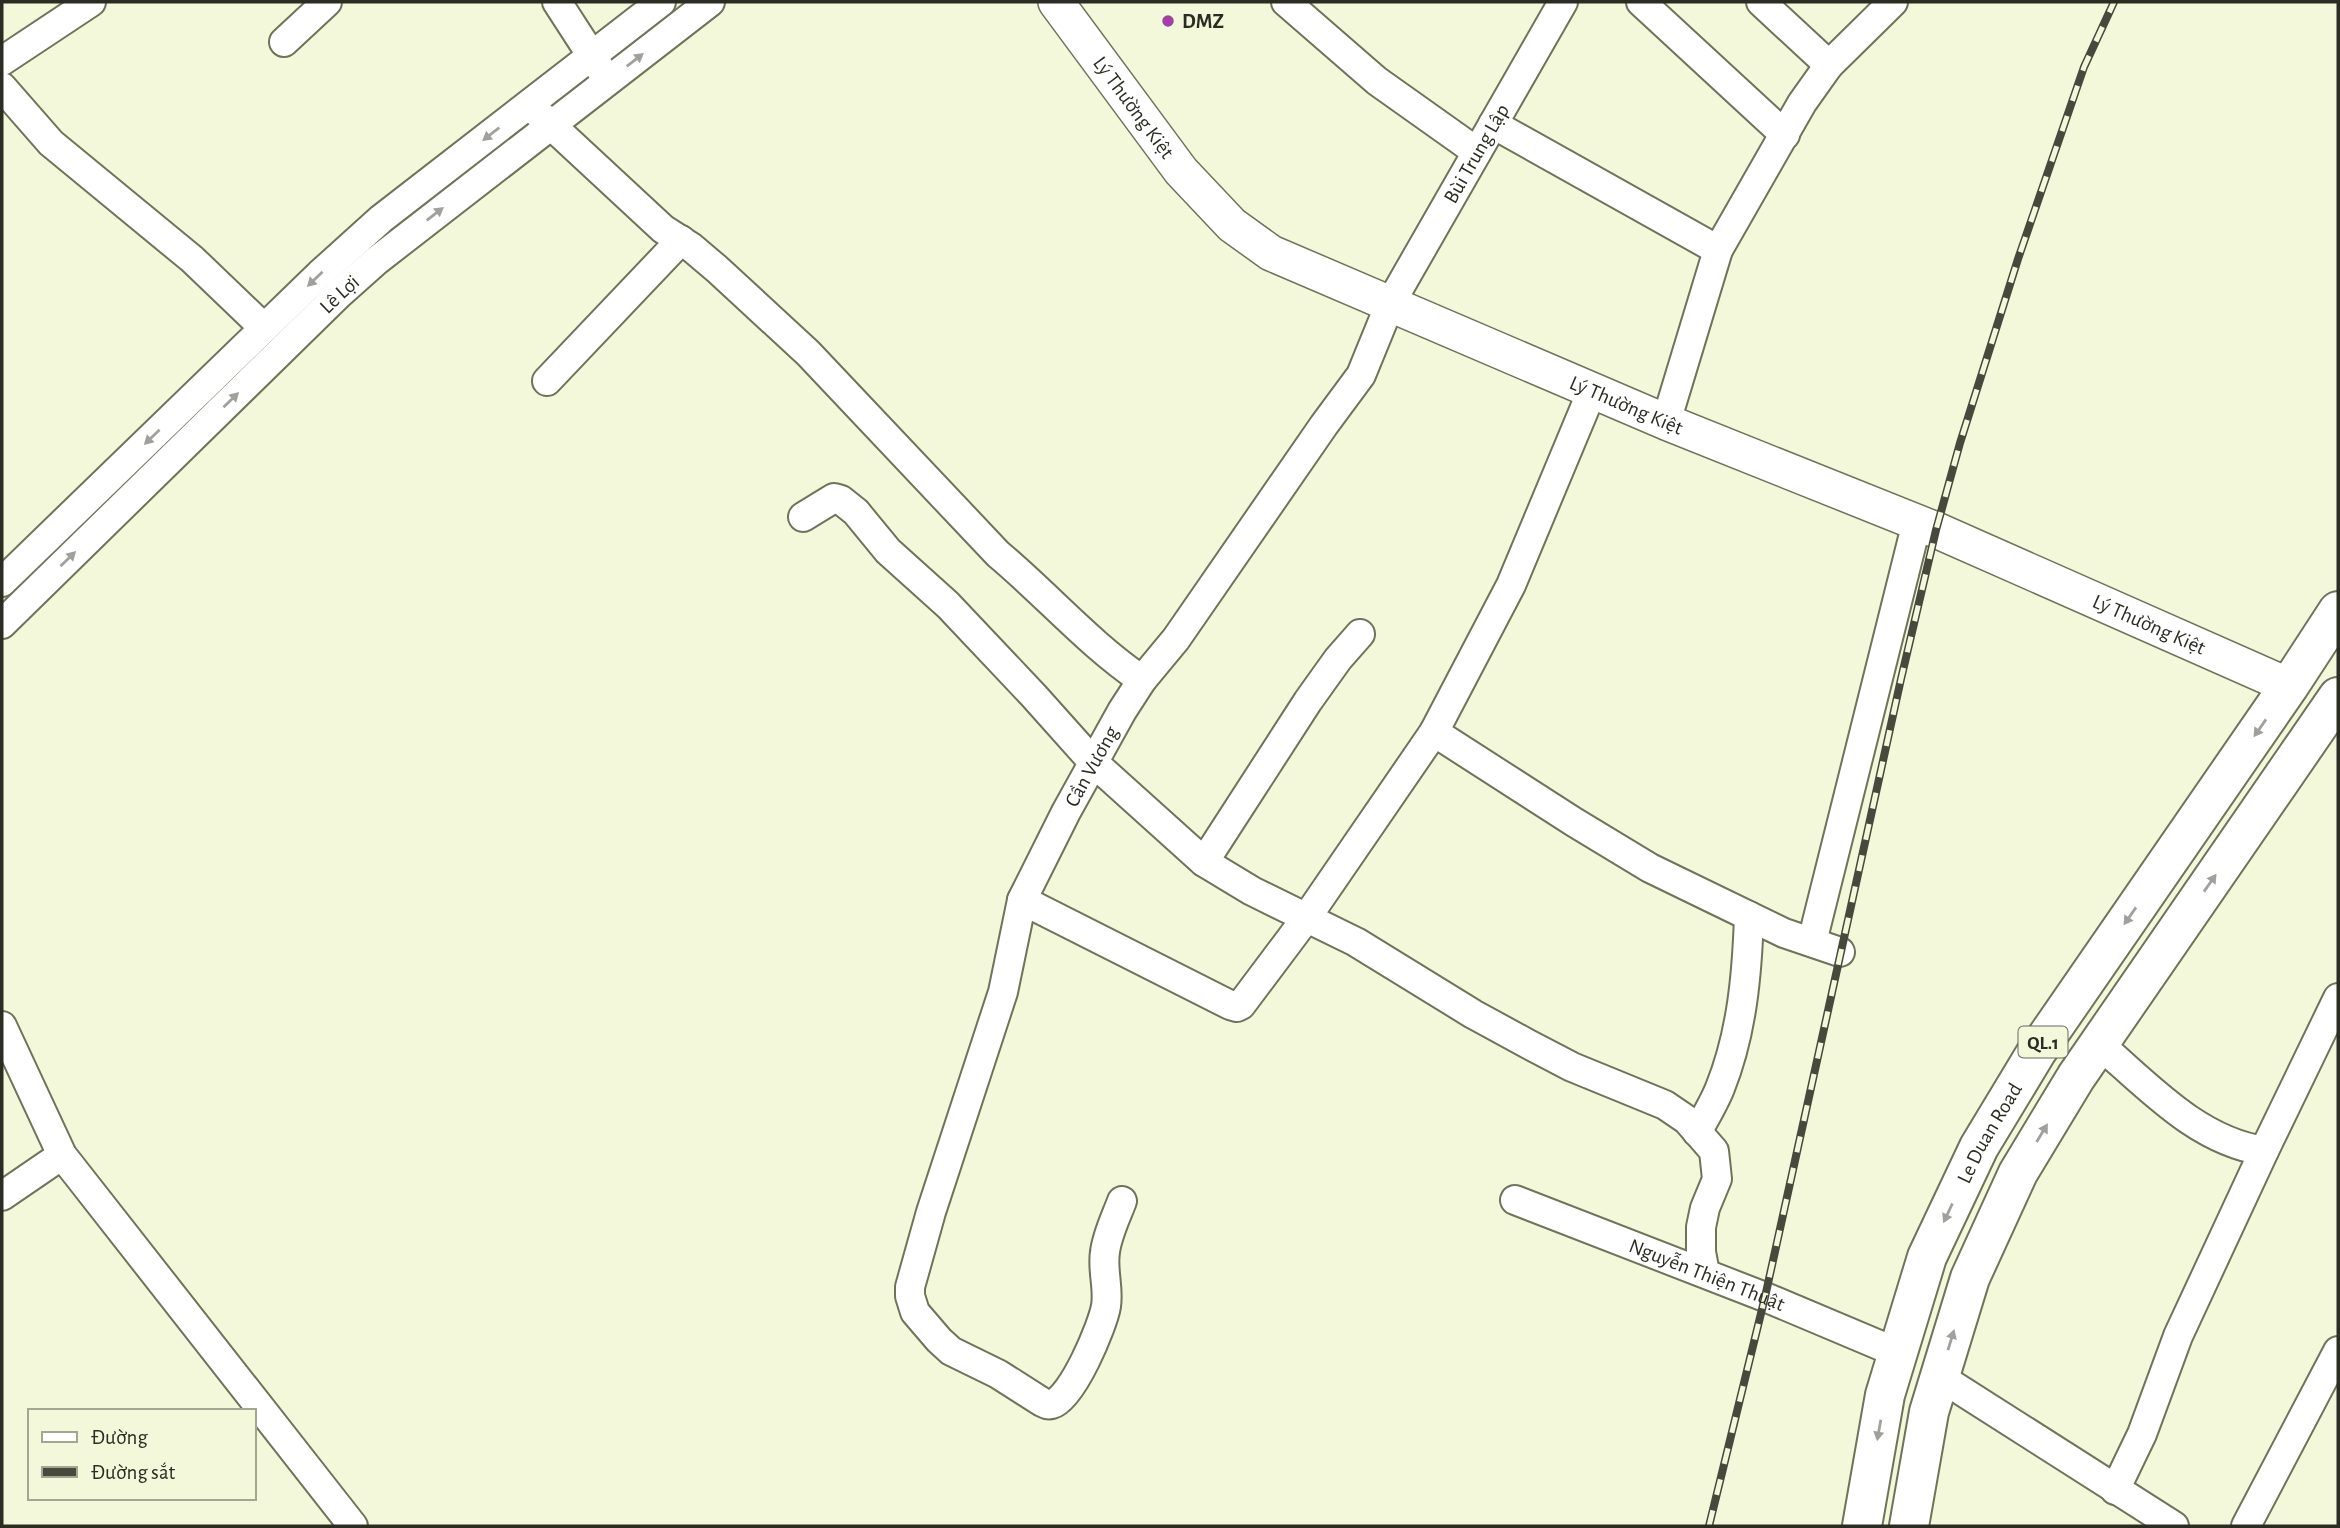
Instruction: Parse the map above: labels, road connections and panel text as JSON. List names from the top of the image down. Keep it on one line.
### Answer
{"streets":{"highway":["QL.1","Le Duan Road"],"main road":["Lý Thường Kiệt"],"street":["Bùi Trung Lập","Lê Lợi","Cần Vương","Nguyễn Thiện Thuật"]},"crossings":[["Lý Thường Kiệt","Bùi Trung Lập"],["Lý Thường Kiệt","Cần Vương"],["Lý Thường Kiệt","Le Duan Road"],["Bùi Trung Lập","Cần Vương"],["Le Duan Road","Nguyễn Thiện Thuật"]],"places":["DMZ"],"legend":["Đường","Đường sắt"]}
